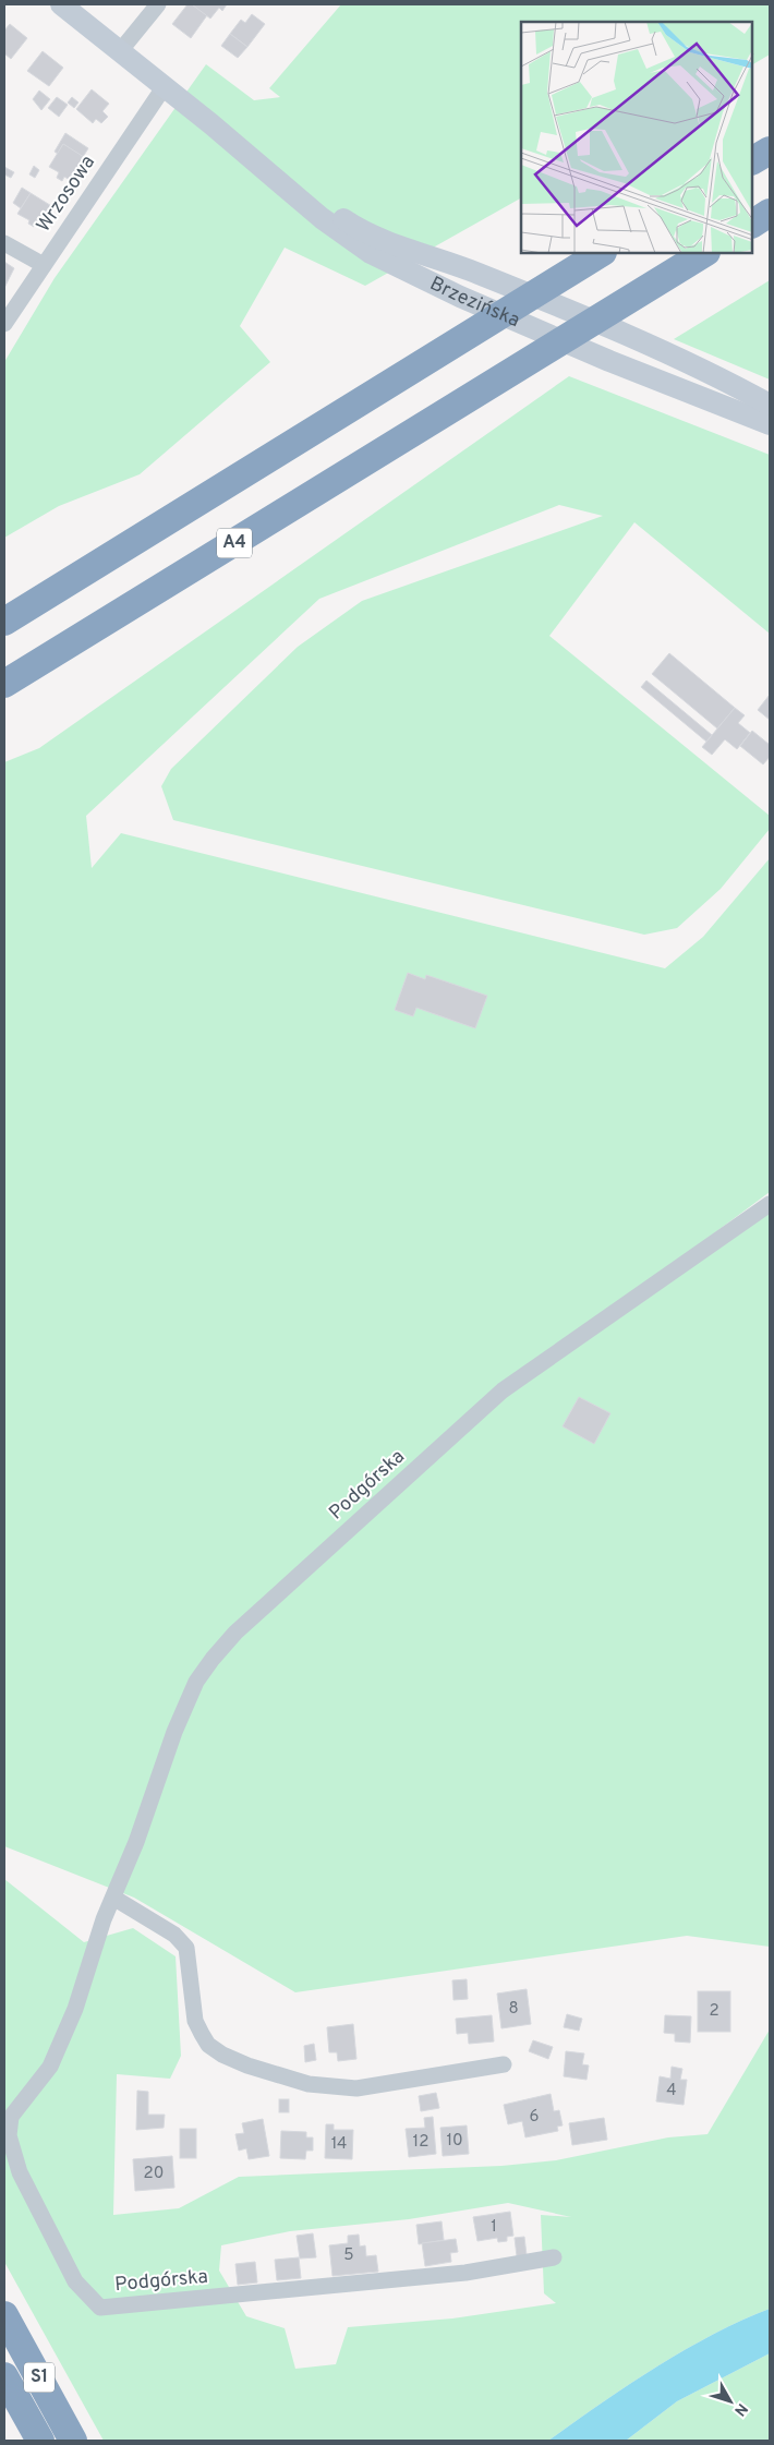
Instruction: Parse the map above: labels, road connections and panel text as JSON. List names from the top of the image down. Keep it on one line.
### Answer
{"streets":{"highway":["A4","S1"],"main road":["Brzezińska"],"street":["Wrzosowa","Podgórska"]},"crossings":[["Wrzosowa","Brzezińska"]],"house_numbers":["8","2","4","6","10","12","14","20","1","5"],"north":"bottom right"}
